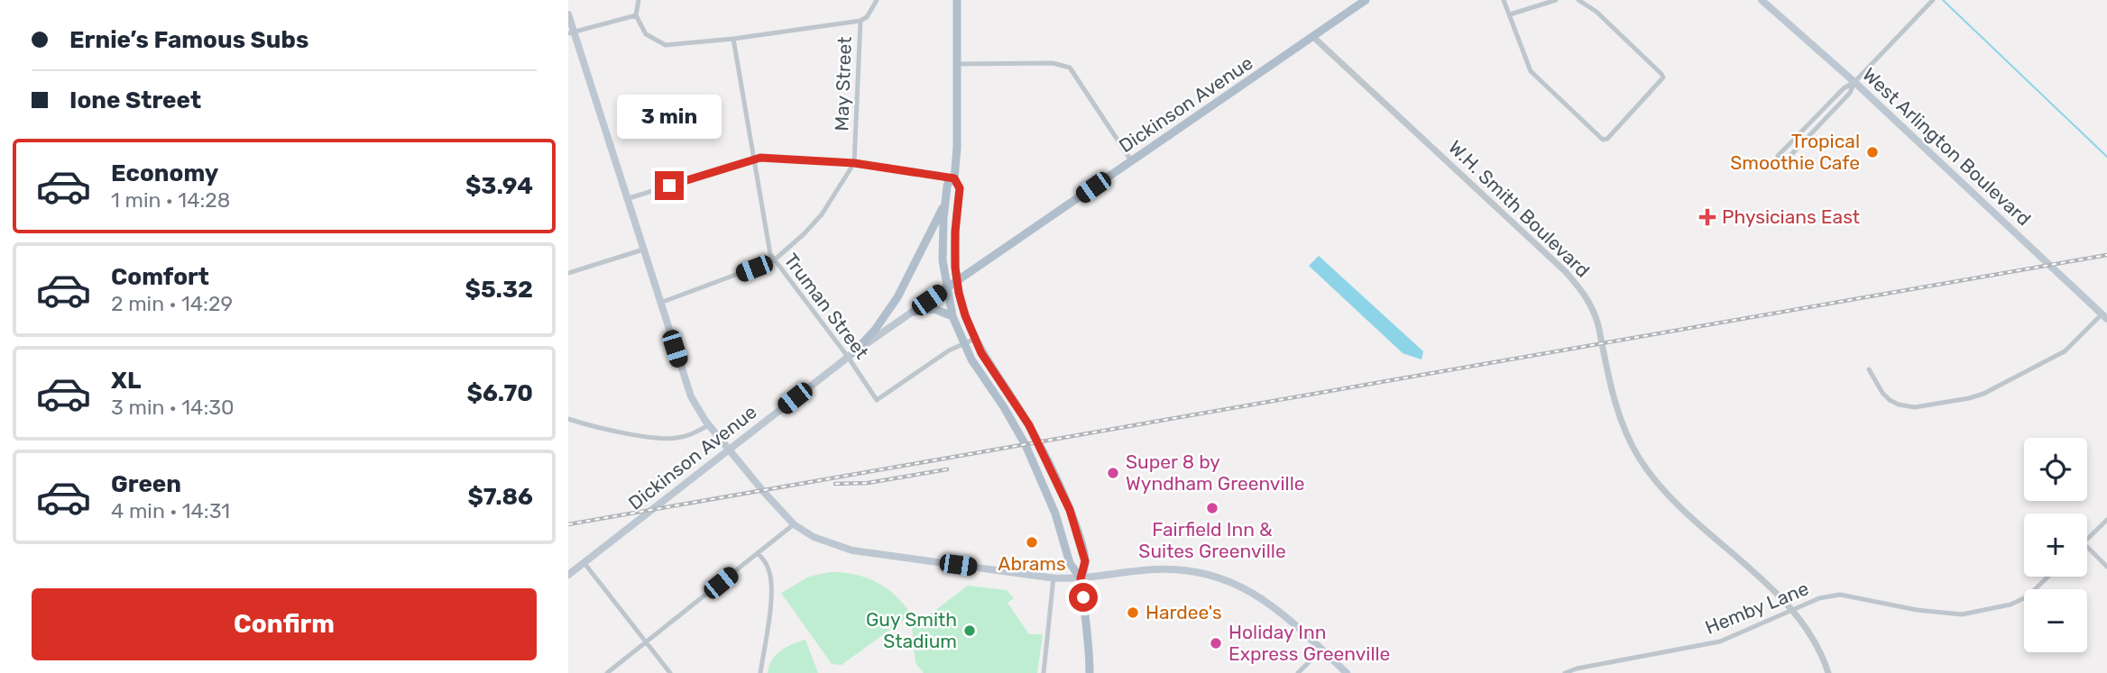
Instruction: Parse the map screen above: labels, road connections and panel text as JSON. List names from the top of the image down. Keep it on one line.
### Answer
{"streets":{"main road":["Dickinson Avenue","West Arlington Boulevard"],"street":["May Street","W.H. Smith Boulevard","Truman Street","Hemby Lane"]},"crossings":[["May Street","Truman Street"],["Dickinson Avenue","W.H. Smith Boulevard"],["Dickinson Avenue","Truman Street"],["W.H. Smith Boulevard","Hemby Lane"]],"places":{"other":["Tropical Smoothie Cafe","Super 8 by Wyndham Greenville","Fairfield Inn & Suites Greenville","Abrams","Hardee's","Guy Smith Stadium","Holiday Inn Express Greenville"],"health":["Physicians East"]},"page":{"banner":["Ernie’s Famous Subs","Ione Street"],"bubble":"3 min","list":[{"name":"Economy","note":"1 min · 14:28","value":"$3.94"},{"name":"Comfort","note":"2 min · 14:29","value":"$5.32"},{"name":"XL","note":"3 min · 14:30","value":"$6.70"},{"name":"Green","note":"4 min · 14:31","value":"$7.86"}],"map_buttons":["+","−"],"buttons":"Confirm"}}
